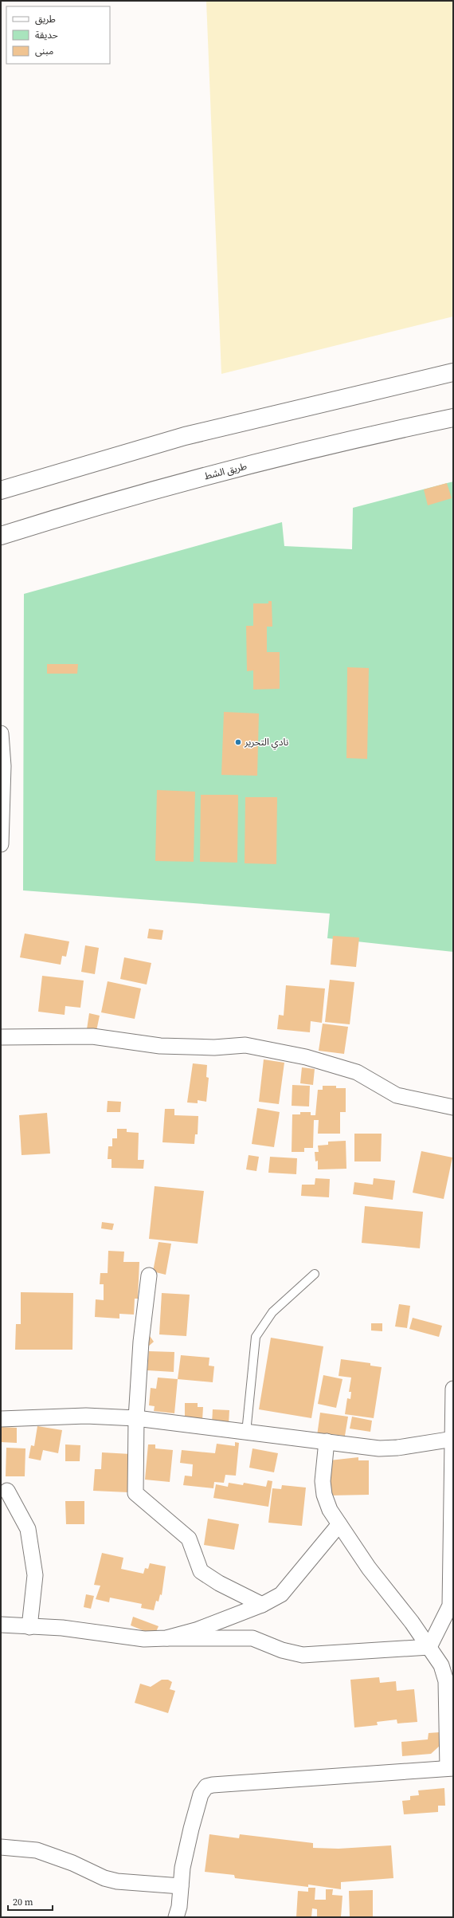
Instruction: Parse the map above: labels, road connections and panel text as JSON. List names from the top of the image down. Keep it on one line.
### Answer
{"streets":{"highway":["طريق الشط"]},"places":["نادي التحرير"],"legend":["طريق","حديقة","مبنى"],"scale_bar":"20 m"}
